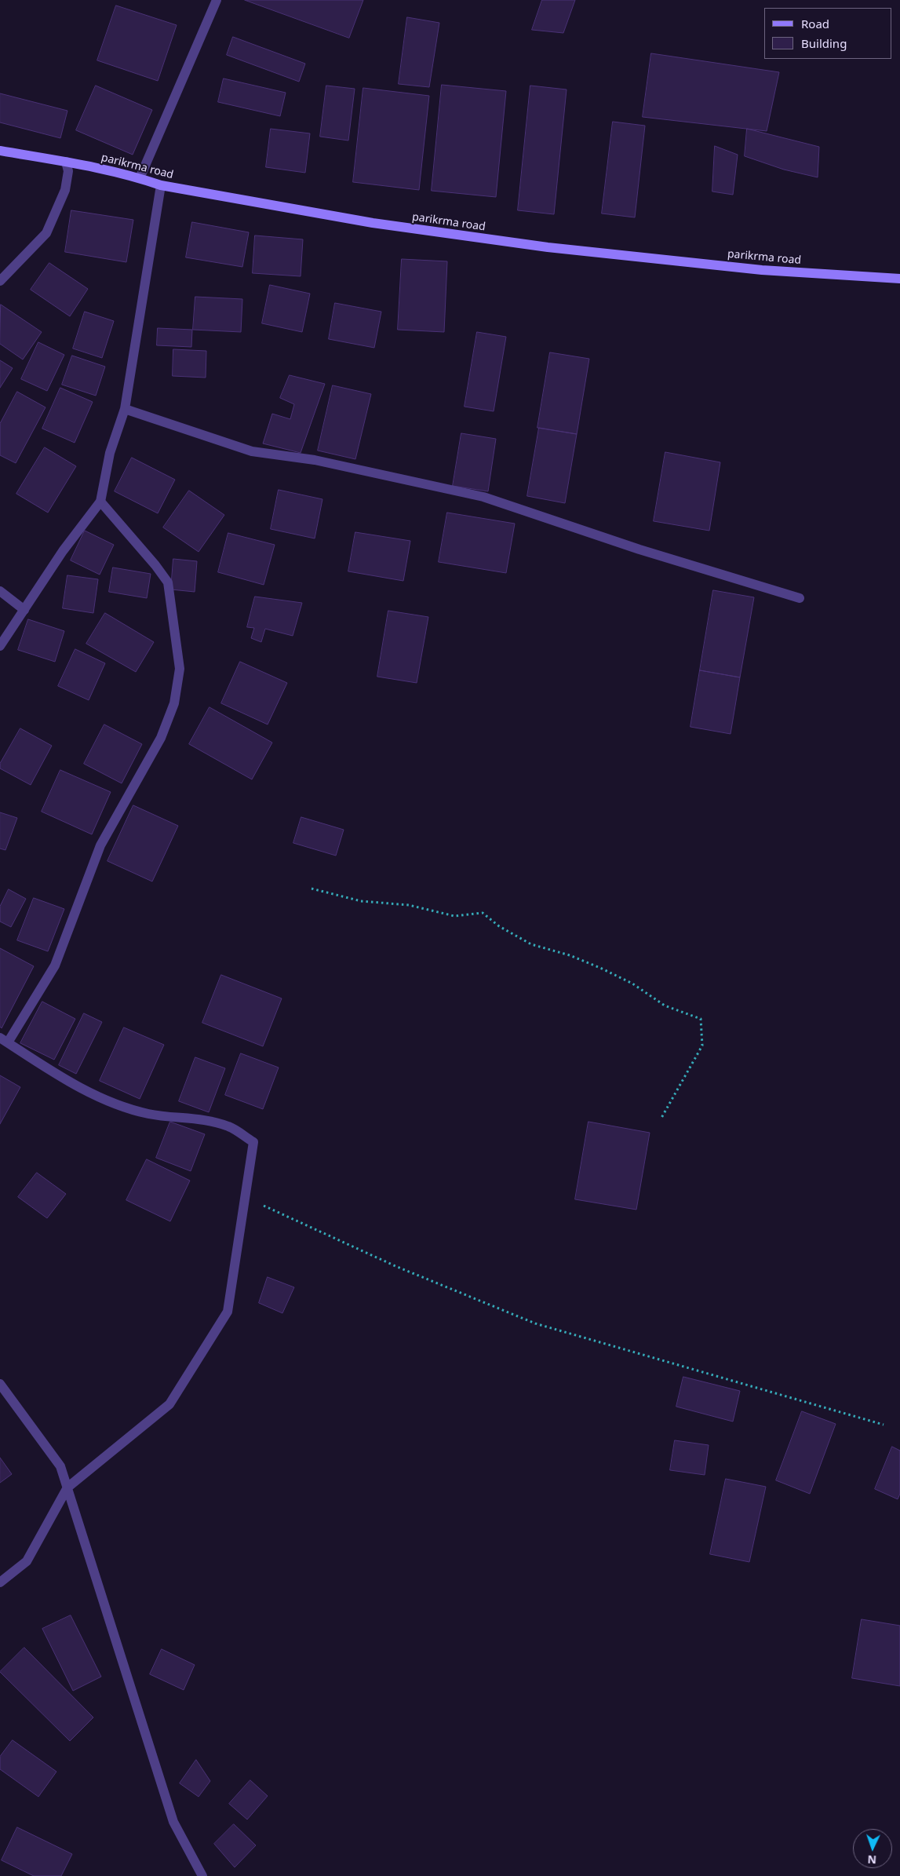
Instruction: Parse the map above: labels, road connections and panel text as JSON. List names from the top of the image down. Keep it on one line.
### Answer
{"streets":{"street":["parikrma road"]},"legend":["Road","Building"],"north":"bottom"}
